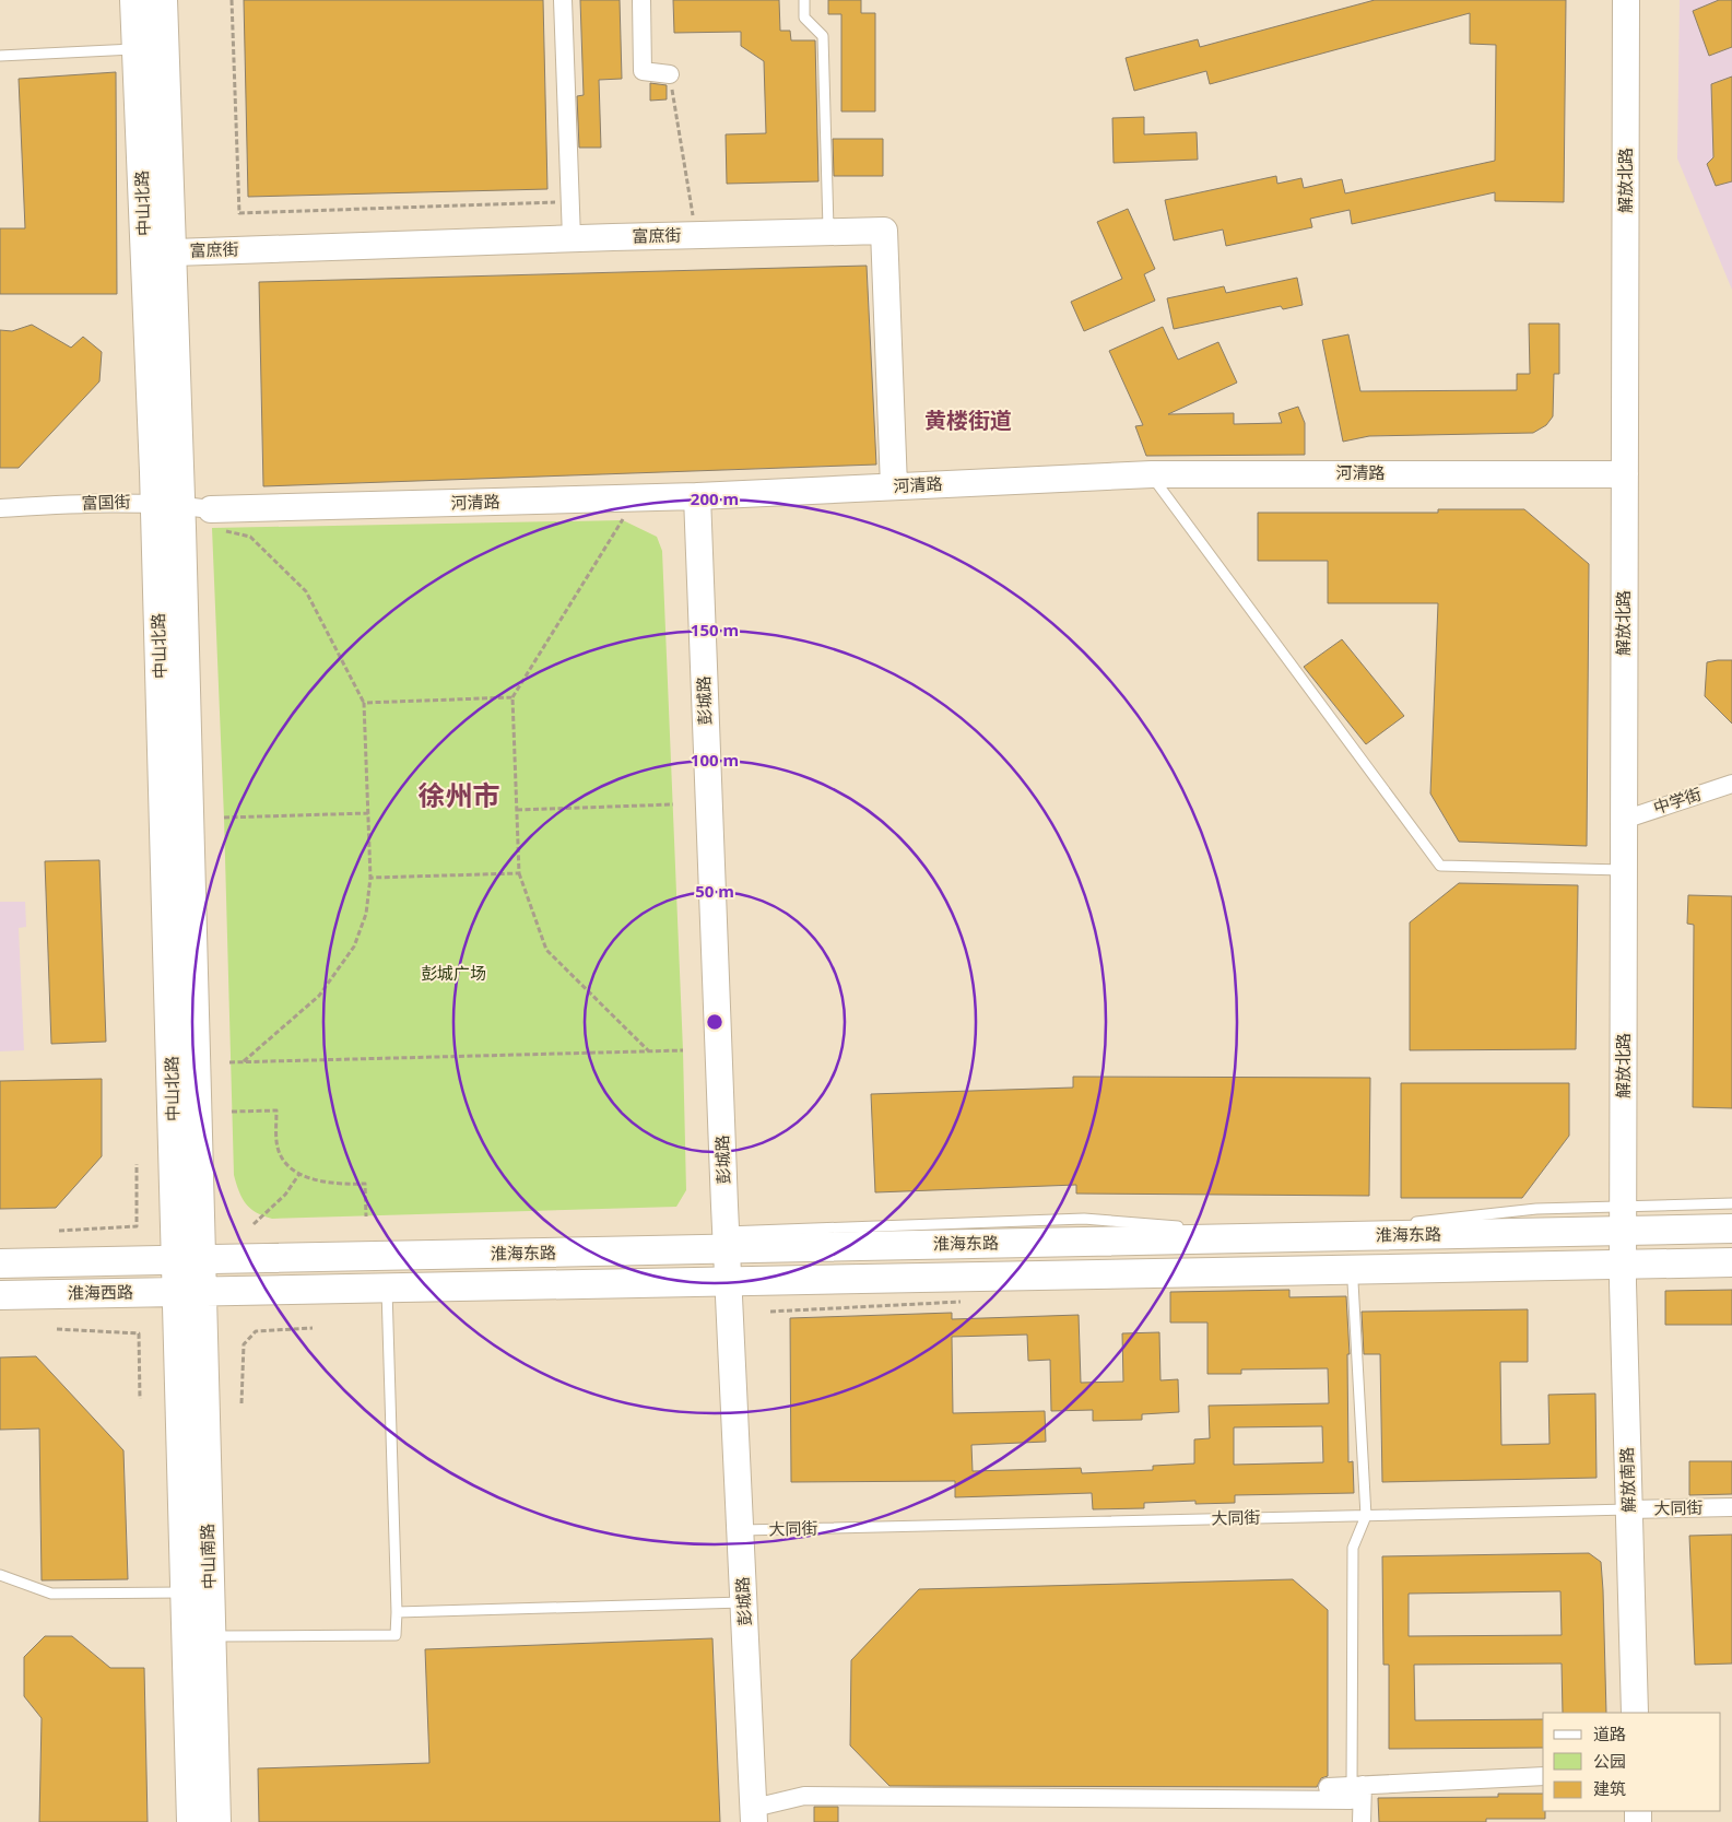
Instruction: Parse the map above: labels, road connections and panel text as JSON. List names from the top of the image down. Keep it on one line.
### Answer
{"streets":{"main road":["中山北路","淮海东路","淮海西路","中山南路"],"street":["解放北路","富庶街","河清路","富国街","彭城路","中学街","解放南路","大同街"]},"crossings":[["解放北路","河清路"],["解放北路","中学街"],["解放北路","淮海东路"],["解放北路","解放南路"],["中山北路","富庶街"],["中山北路","富国街"],["中山北路","淮海东路"],["中山北路","淮海西路"],["中山北路","中山南路"],["富庶街","河清路"],["河清路","富国街"],["河清路","彭城路"],["彭城路","淮海东路"],["彭城路","大同街"],["淮海东路","淮海西路"],["淮海东路","解放南路"],["淮海东路","中山南路"],["淮海西路","中山南路"],["解放南路","大同街"]],"districts":["黄楼街道","徐州市"],"parks":["彭城广场"],"legend":["道路","公园","建筑"],"rings":["200 m","150 m","100 m","50 m"]}
